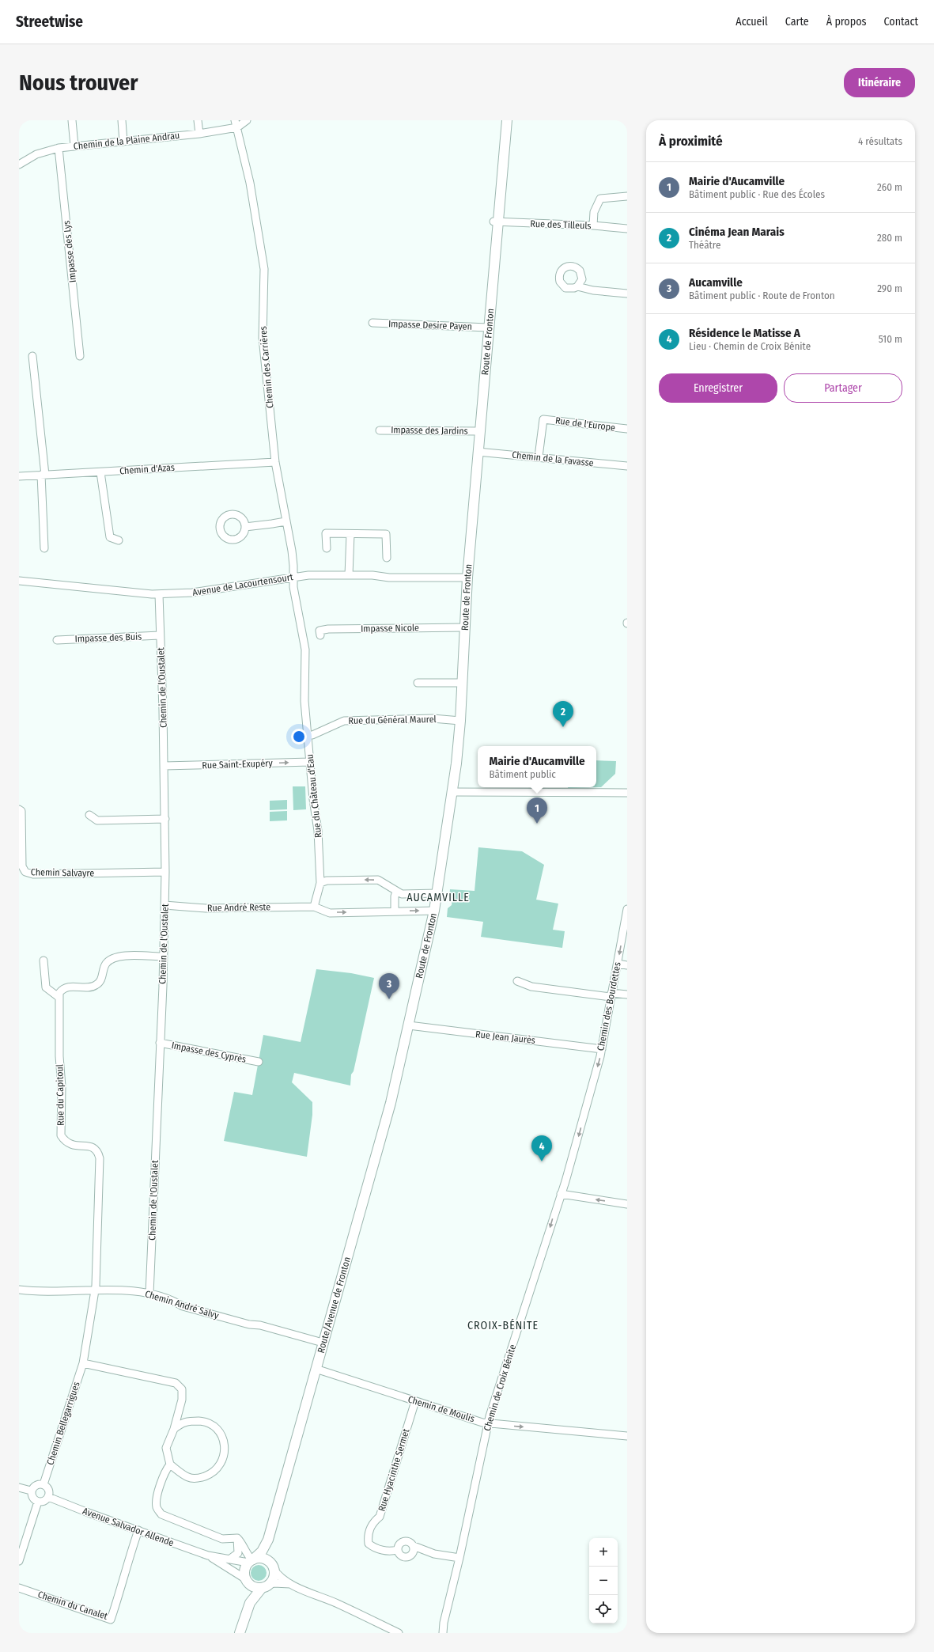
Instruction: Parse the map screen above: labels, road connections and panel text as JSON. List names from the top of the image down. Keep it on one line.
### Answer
{"streets":{"main road":["Route de Fronton","Route/Avenue de Fronton"],"street":["Chemin de la Plaine Andrau","Rue des Tilleuls","Impasse des Lys","Impasse Desire Payen","Chemin des Carrières","Rue de l'Europe","Impasse des Jardins","Chemin de la Favasse","Chemin d'Azas","Avenue de Lacourtensourt","Impasse Nicole","Impasse des Buis","Chemin de l'Oustalet","Rue du Général Maurel","Rue Saint-Exupéry","Rue du Château d'Eau","Chemin Salvayre","Rue André Reste","Chemin des Bourdettes","Rue Jean Jaurès","Impasse des Cyprès","Rue du Capitoul","Chemin André Salvy","Chemin de Croix Bénite","Chemin de Moulis","Chemin Bellegarrigues","Rue Hyacinthe Sermet","Avenue Salvador Allende","Chemin du Canalet"]},"crossings":[["Chemin de la Plaine Andrau","Impasse des Lys"],["Chemin de la Plaine Andrau","Chemin des Carrières"],["Rue des Tilleuls","Route de Fronton"],["Impasse Desire Payen","Route de Fronton"],["Route de Fronton","Impasse des Jardins"],["Route de Fronton","Chemin de la Favasse"],["Route de Fronton","Avenue de Lacourtensourt"],["Route de Fronton","Impasse Nicole"],["Route de Fronton","Rue du Général Maurel"],["Route de Fronton","Rue Jean Jaurès"],["Route de Fronton","Route/Avenue de Fronton"],["Chemin des Carrières","Chemin d'Azas"],["Chemin des Carrières","Avenue de Lacourtensourt"],["Chemin des Carrières","Rue du Château d'Eau"],["Rue de l'Europe","Chemin de la Favasse"],["Avenue de Lacourtensourt","Chemin de l'Oustalet"],["Avenue de Lacourtensourt","Rue du Château d'Eau"],["Impasse des Buis","Chemin de l'Oustalet"],["Chemin de l'Oustalet","Rue Saint-Exupéry"],["Chemin de l'Oustalet","Chemin Salvayre"],["Chemin de l'Oustalet","Rue André Reste"],["Chemin de l'Oustalet","Impasse des Cyprès"],["Chemin de l'Oustalet","Chemin André Salvy"],["Rue du Général Maurel","Rue du Château d'Eau"],["Rue Saint-Exupéry","Rue du Château d'Eau"],["Rue du Château d'Eau","Rue André Reste"],["Chemin des Bourdettes","Rue Jean Jaurès"],["Chemin des Bourdettes","Chemin de Croix Bénite"],["Rue du Capitoul","Chemin André Salvy"],["Rue du Capitoul","Chemin Bellegarrigues"],["Chemin André Salvy","Route/Avenue de Fronton"],["Route/Avenue de Fronton","Chemin de Moulis"],["Chemin de Croix Bénite","Chemin de Moulis"],["Chemin de Moulis","Rue Hyacinthe Sermet"],["Chemin Bellegarrigues","Avenue Salvador Allende"],["Avenue Salvador Allende","Chemin du Canalet"]],"one_way":["Rue Saint-Exupéry","Chemin des Bourdettes","Chemin de Croix Bénite","Chemin de Moulis"],"districts":["AUCAMVILLE","CROIX-BÉNITE"],"page":{"header":"Streetwise","nav":["Accueil","Carte","À propos","Contact"],"buttons":["Itinéraire",["Enregistrer","Partager"]],"title":"Nous trouver","heading":["À proximité","4 résultats"],"list":[{"mark":"1","name":"Mairie d'Aucamville","note":"Bâtiment public · Rue des Écoles","value":"260 m"},{"mark":"2","name":"Cinéma Jean Marais","note":"Théâtre","value":"280 m"},{"mark":"3","name":"Aucamville","note":"Bâtiment public · Route de Fronton","value":"290 m"},{"mark":"4","name":"Résidence le Matisse A","note":"Lieu · Chemin de Croix Bénite","value":"510 m"}],"pins":["2","1","3","4"],"popup":["Mairie d'Aucamville","Bâtiment public"],"map_buttons":["+","−"]}}
